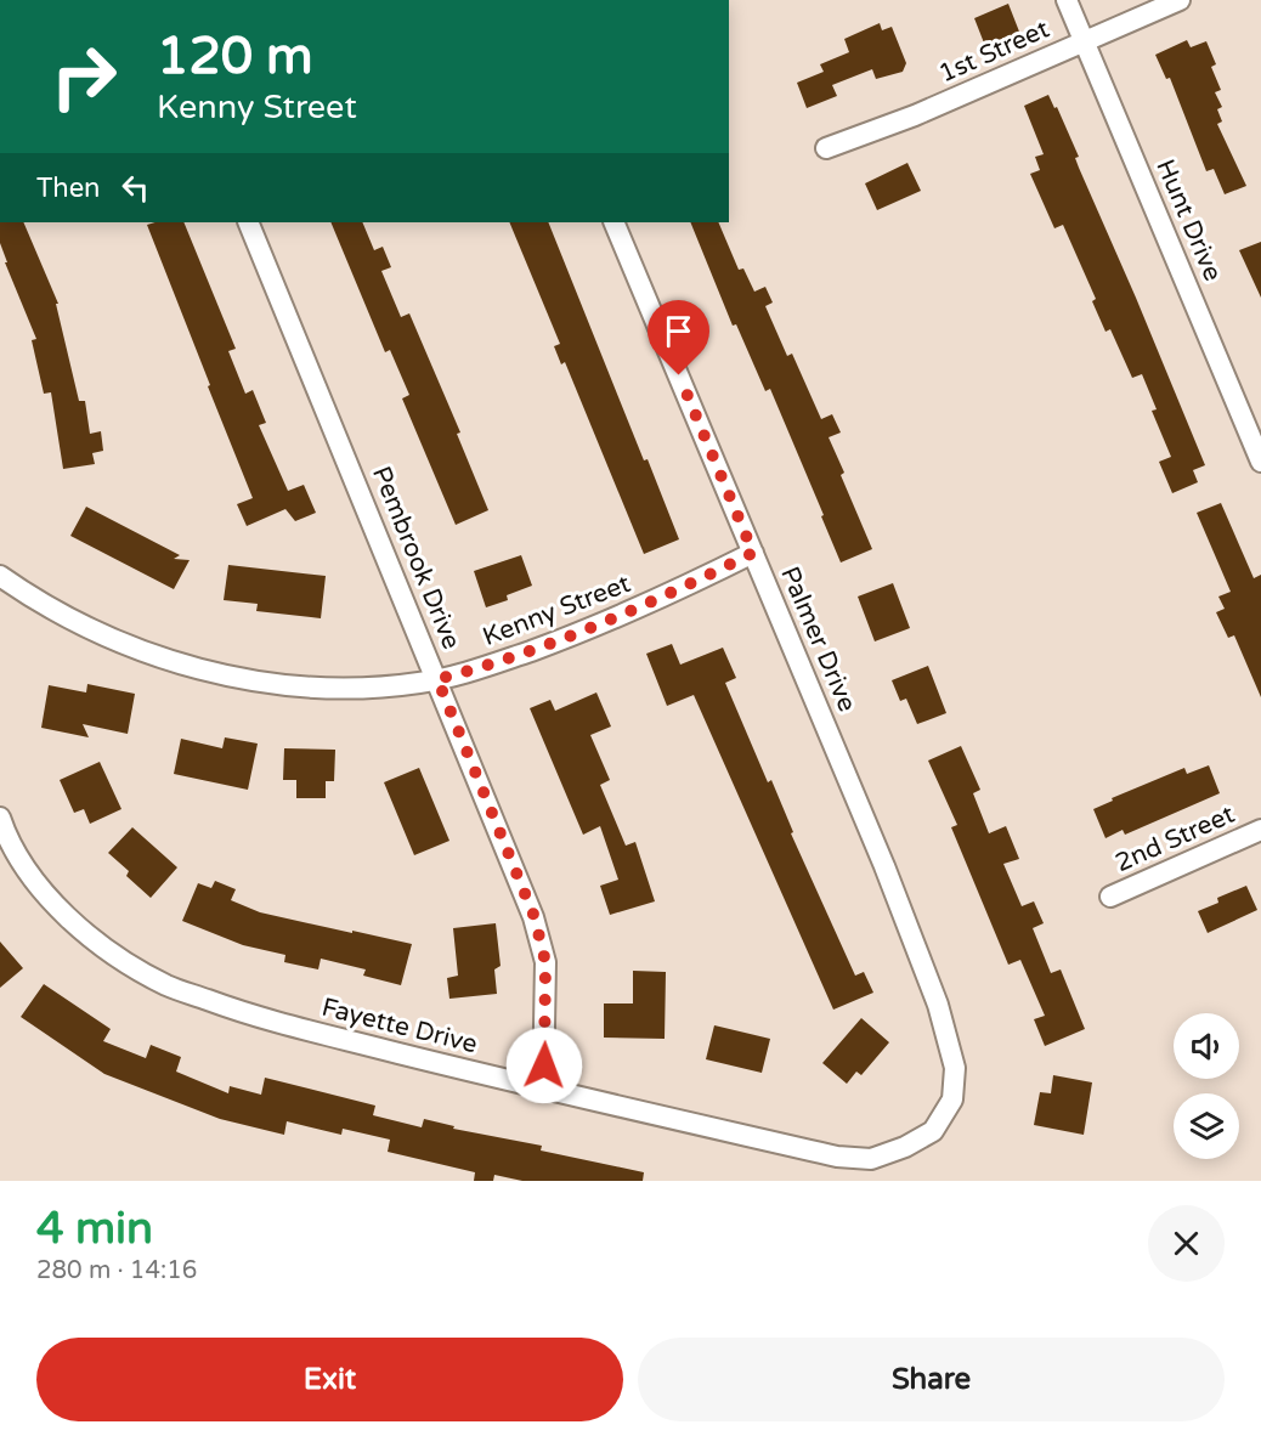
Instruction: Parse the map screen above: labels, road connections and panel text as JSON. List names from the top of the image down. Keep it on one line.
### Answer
{"streets":{"street":["1st Street","Hunt Drive","Pembrook Drive","Kenny Street","Palmer Drive","2nd Street","Fayette Drive"]},"crossings":[["1st Street","Hunt Drive"],["Pembrook Drive","Kenny Street"],["Pembrook Drive","Fayette Drive"],["Kenny Street","Palmer Drive"],["Palmer Drive","Fayette Drive"]],"page":{"turn":["120 m","Kenny Street"],"then":"Then","heading":["4 min","280 m · 14:16"],"buttons":["Exit","Share"]}}
